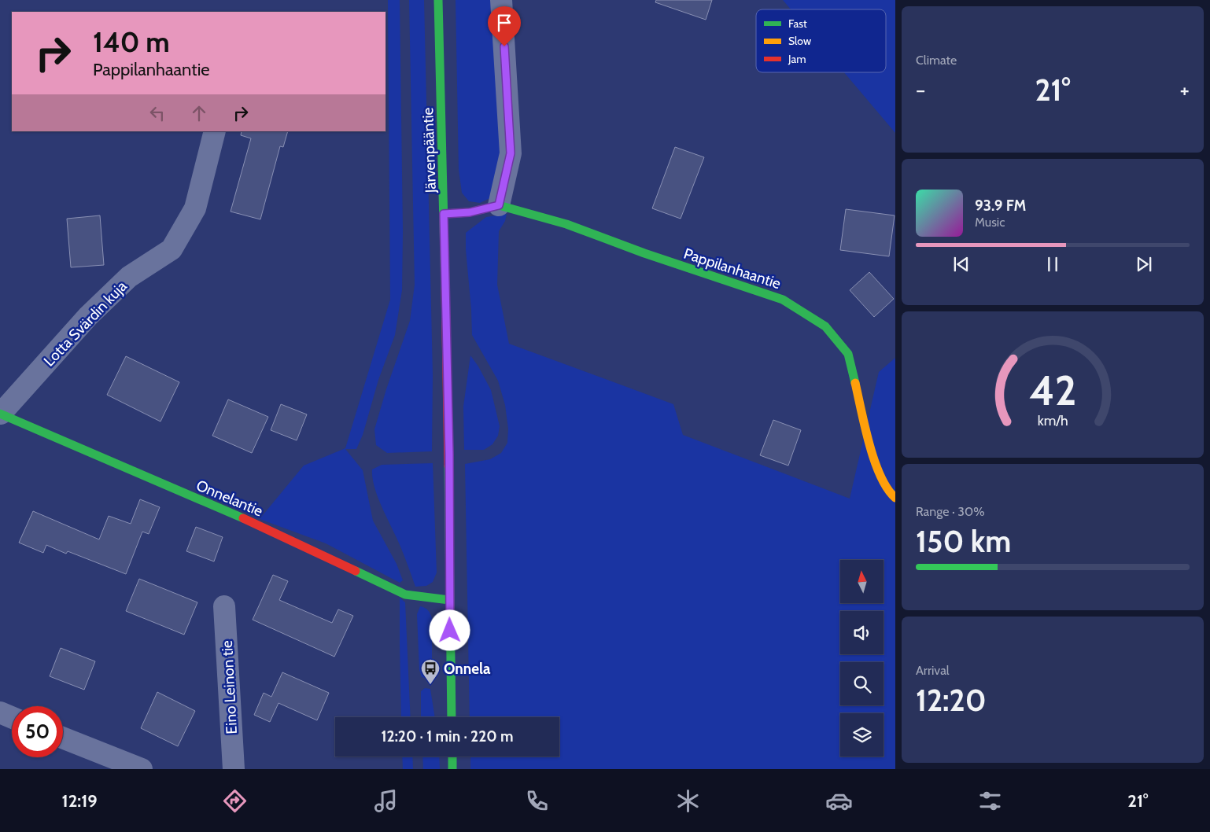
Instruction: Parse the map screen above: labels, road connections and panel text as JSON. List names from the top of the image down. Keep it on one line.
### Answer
{"streets":{"street":["Järvenpääntie","Pappilanhaantie","Lotta Svärdin kuja","Onnelantie","Eino Leinon tie"]},"crossings":[["Järvenpääntie","Pappilanhaantie"],["Järvenpääntie","Onnelantie"],["Lotta Svärdin kuja","Onnelantie"]],"places":{"bus stop":["Onnela"]},"legend":["Fast","Slow","Jam"],"north":"top","page":{"tile":["Climate",["Range · 30%","150 km"],["Arrival","12:20"]],"turn":["140 m","Pappilanhaantie"],"heat":["−","21°","+"],"song":["93.9 FM","Music"],"limit":"50","trip":"12:20 · 1 min · 220 m","tabs":["12:19","21°"],"gauge":["42","km/h"]}}
